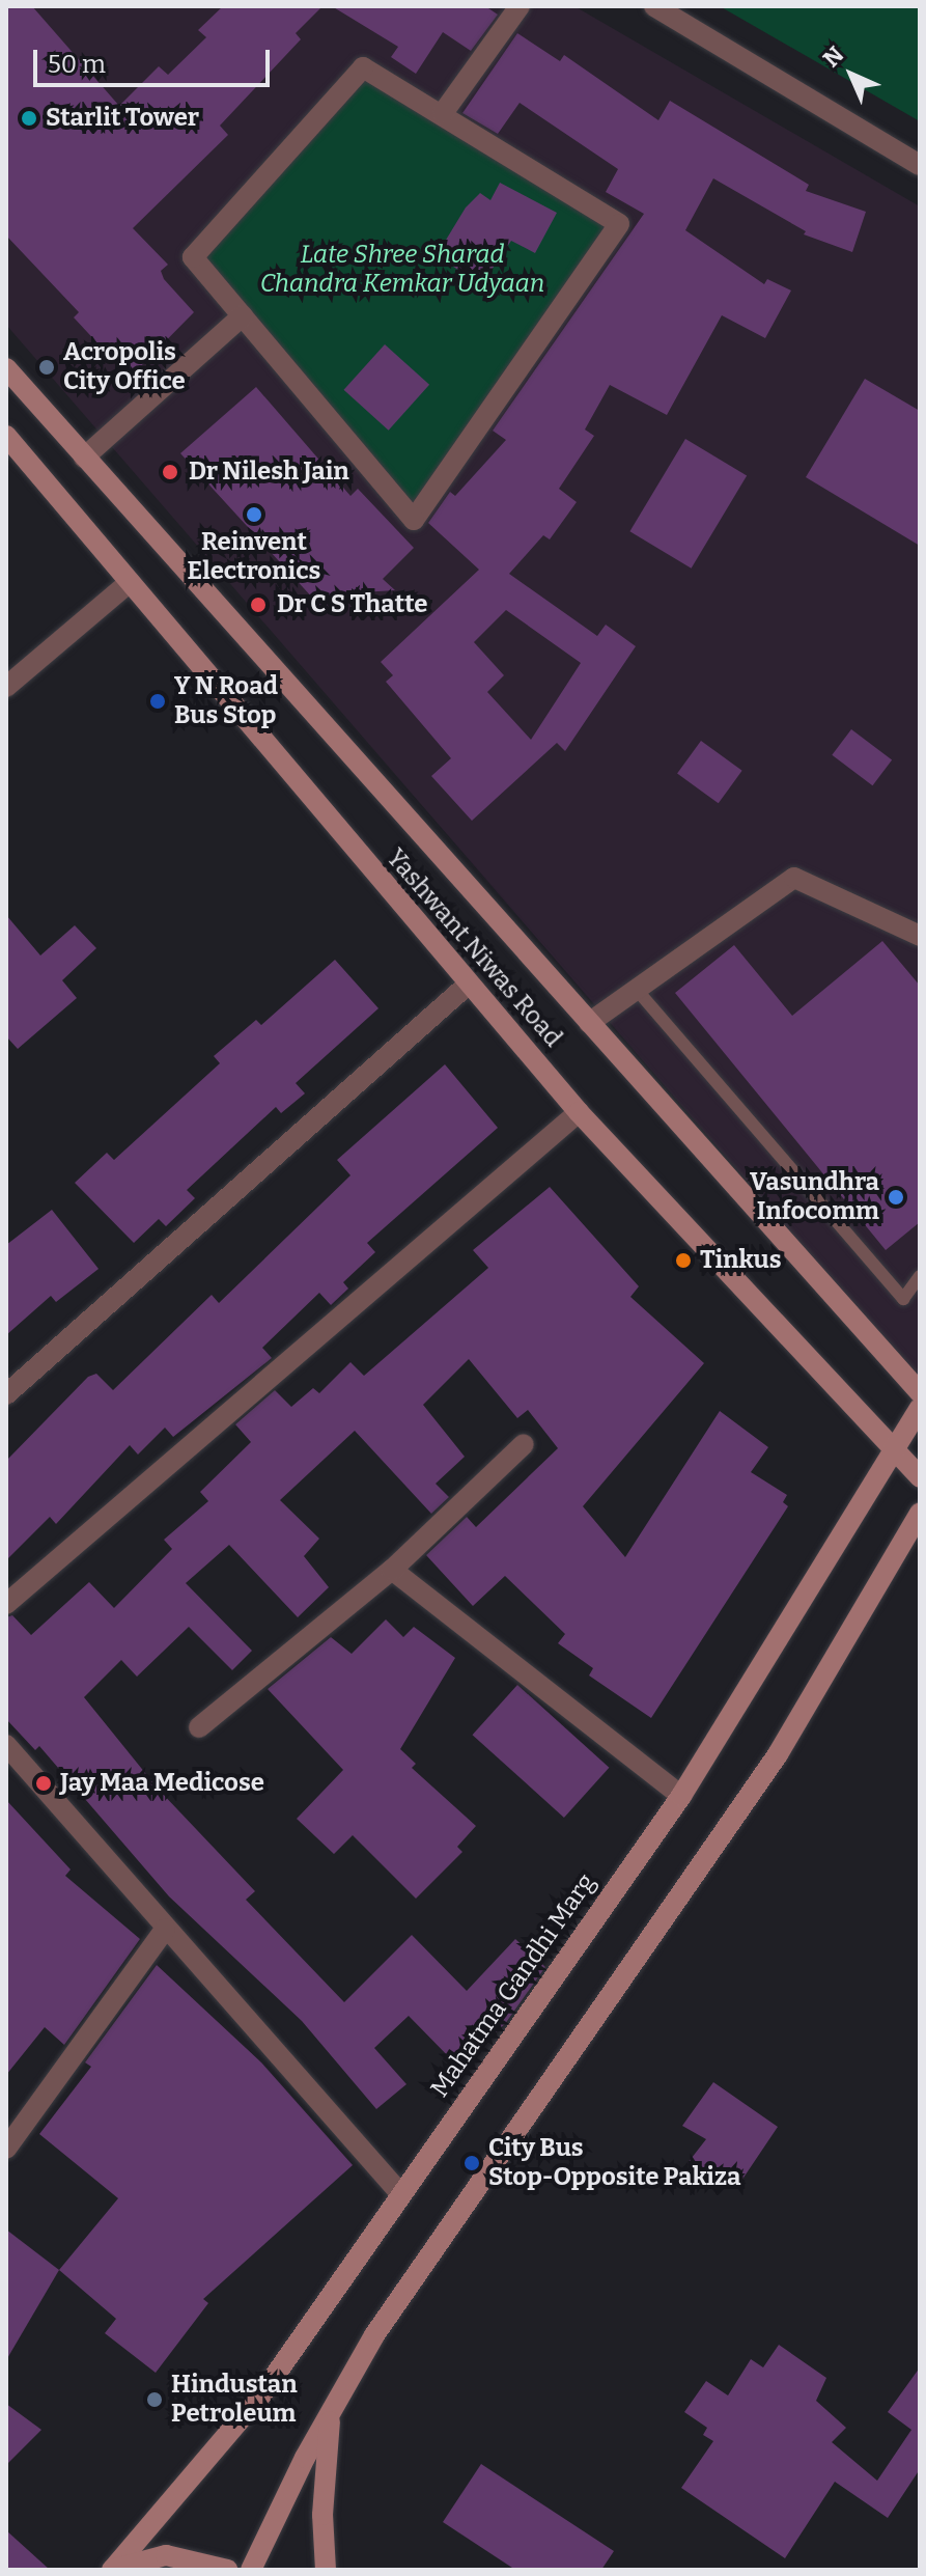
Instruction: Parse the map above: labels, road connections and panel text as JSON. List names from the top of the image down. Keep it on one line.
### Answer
{"streets":{"main road":["Yashwant Niwas Road","Mahatma Gandhi Marg"]},"crossings":[["Yashwant Niwas Road","Mahatma Gandhi Marg"]],"parks":["Late Shree Sharad Chandra Kemkar Udyaan"],"places":["Starlit Tower","Acropolis City Office","Dr Nilesh Jain","Reinvent Electronics","Dr C S Thatte","Y N Road Bus Stop","Vasundhra Infocomm","Tinkus","Jay Maa Medicose","City Bus Stop-Opposite Pakiza","Hindustan Petroleum"],"scale_bar":"50 m","north":"top left"}
